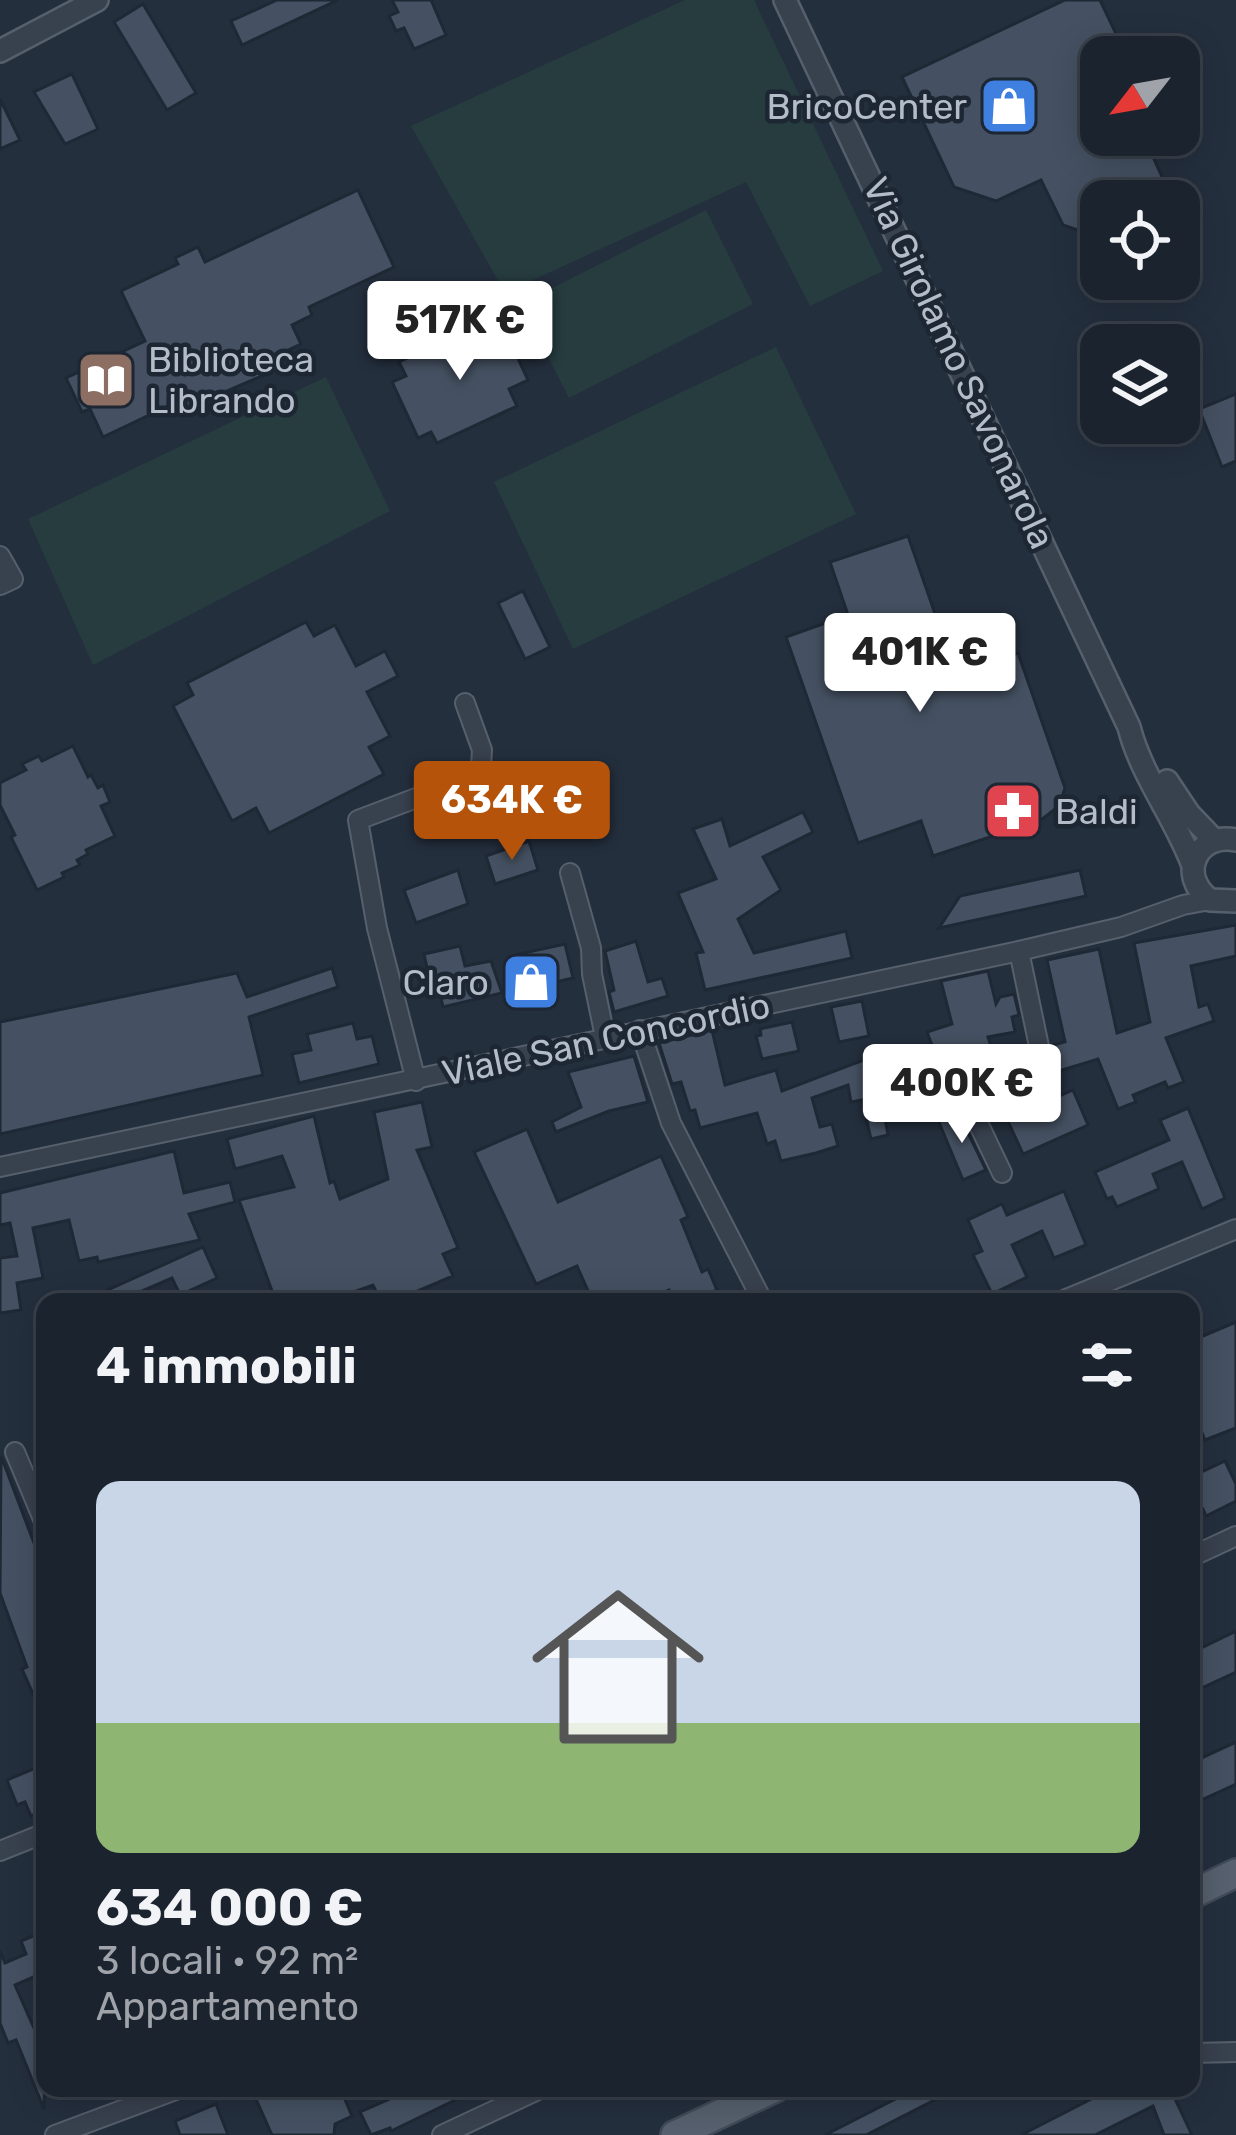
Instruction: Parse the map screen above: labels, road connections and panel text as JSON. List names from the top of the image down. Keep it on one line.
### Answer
{"streets":{"street":["Via Girolamo Savonarola","Viale San Concordio"]},"places":{"shop":["BricoCenter","Claro"],"library":["Biblioteca Librando"],"pharmacy":["Baldi"]},"north":"bottom left","page":{"price":["517K €","401K €","634K €","400K €"],"heading":"4 immobili","list":[{"name":"634 000 €","note":"3 locali · 92 m² · Appartamento"}]}}
